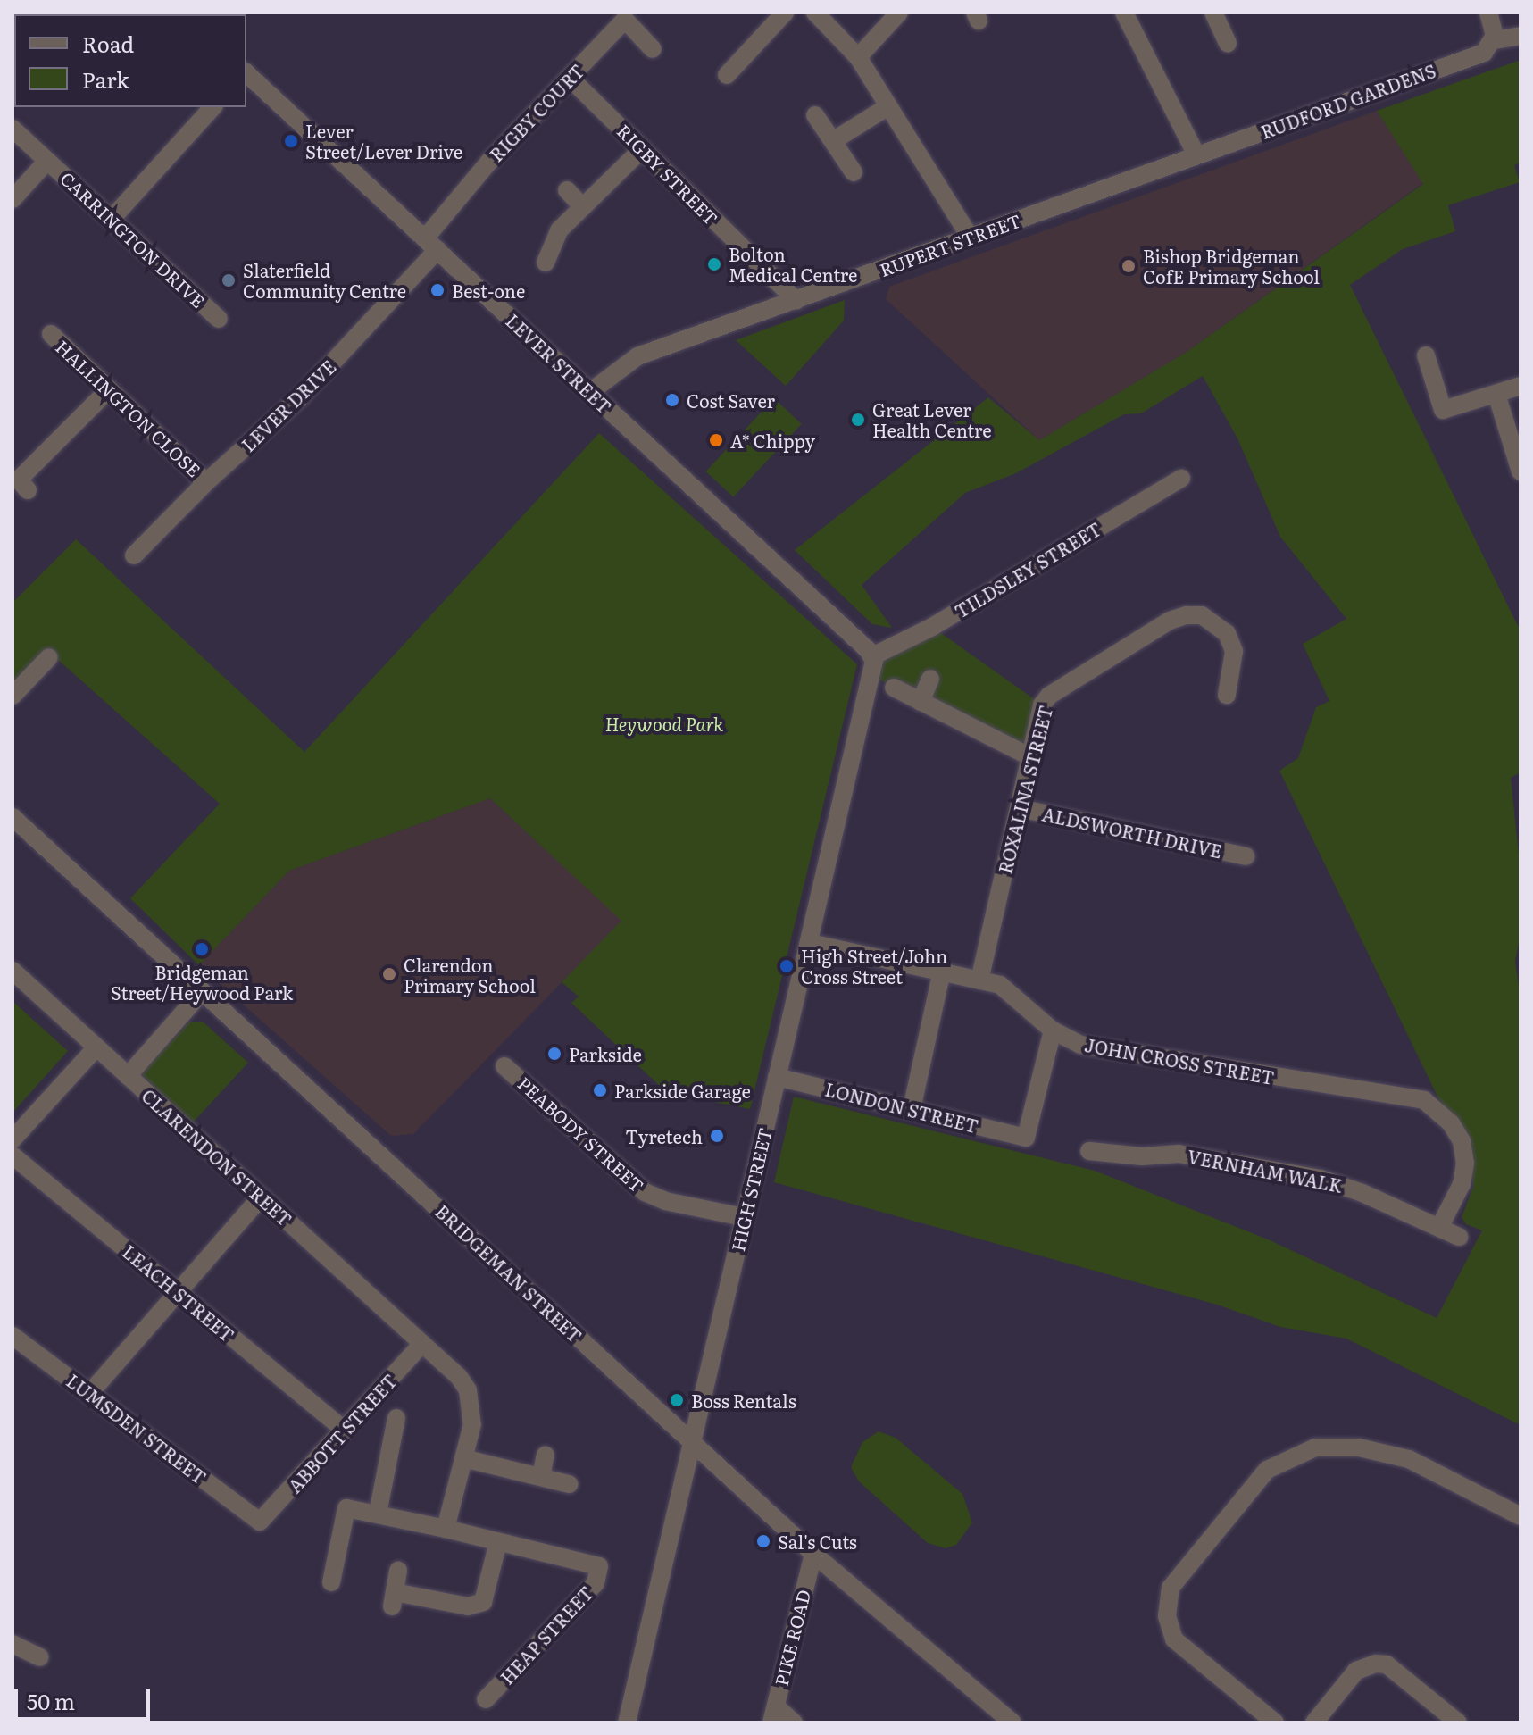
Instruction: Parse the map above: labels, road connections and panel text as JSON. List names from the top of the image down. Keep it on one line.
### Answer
{"streets":{"street":["RUDFORD GARDENS","RIGBY COURT","RIGBY STREET","CARRINGTON DRIVE","RUPERT STREET","LEVER STREET","LEVER DRIVE","HALLINGTON CLOSE","TILDSLEY STREET","ROXALINA STREET","ALDSWORTH DRIVE","JOHN CROSS STREET","LONDON STREET","PEABODY STREET","CLARENDON STREET","VERNHAM WALK","HIGH STREET","BRIDGEMAN STREET","LEACH STREET","LUMSDEN STREET","ABBOTT STREET","HEAP STREET","PIKE ROAD"]},"crossings":[["RUDFORD GARDENS","RUPERT STREET"],["RIGBY COURT","RIGBY STREET"],["RIGBY COURT","LEVER STREET"],["RIGBY COURT","LEVER DRIVE"],["RIGBY STREET","RUPERT STREET"],["RUPERT STREET","LEVER STREET"],["LEVER STREET","LEVER DRIVE"],["LEVER STREET","TILDSLEY STREET"],["LEVER STREET","HIGH STREET"],["LEVER DRIVE","HALLINGTON CLOSE"],["TILDSLEY STREET","HIGH STREET"],["ROXALINA STREET","ALDSWORTH DRIVE"],["ROXALINA STREET","JOHN CROSS STREET"],["JOHN CROSS STREET","LONDON STREET"],["JOHN CROSS STREET","VERNHAM WALK"],["JOHN CROSS STREET","HIGH STREET"],["LONDON STREET","HIGH STREET"],["PEABODY STREET","HIGH STREET"],["CLARENDON STREET","ABBOTT STREET"],["HIGH STREET","BRIDGEMAN STREET"],["BRIDGEMAN STREET","PIKE ROAD"],["LEACH STREET","ABBOTT STREET"],["LUMSDEN STREET","ABBOTT STREET"]],"parks":["Heywood Park"],"places":["Lever Street/Lever Drive","Bolton Medical Centre","Bishop Bridgeman CofE Primary School","Slaterfield Community Centre","Best-one","Cost Saver","Great Lever Health Centre","A* Chippy","Bridgeman Street/Heywood Park","High Street/John Cross Street","Clarendon Primary School","Parkside","Parkside Garage","Tyretech","Boss Rentals","Sal's Cuts"],"legend":["Road","Park"],"scale_bar":"50 m"}
